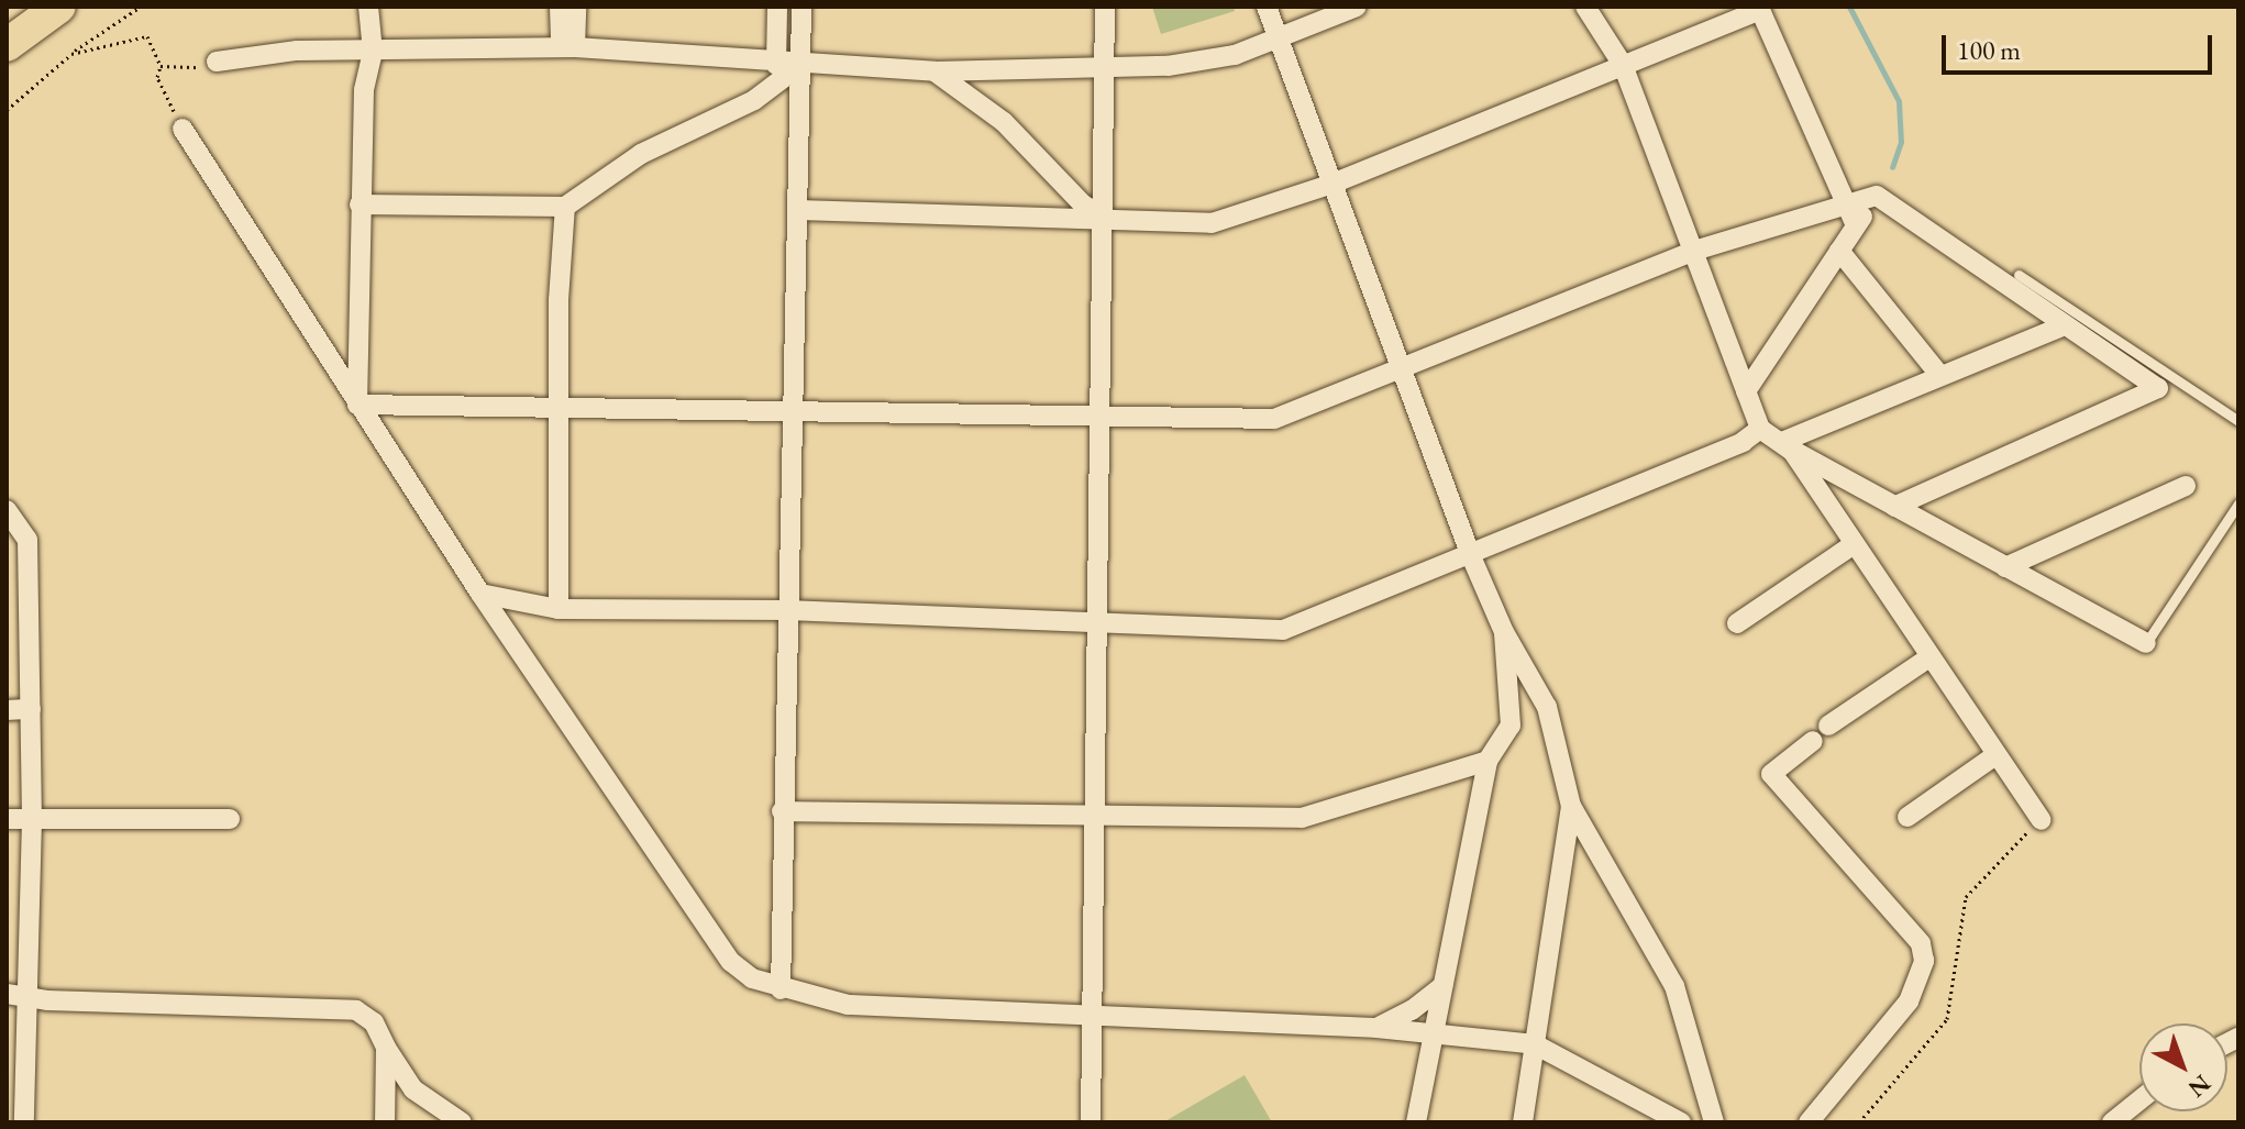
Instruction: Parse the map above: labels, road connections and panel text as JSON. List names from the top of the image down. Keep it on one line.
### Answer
{"scale_bar":"100 m","north":"bottom right"}
